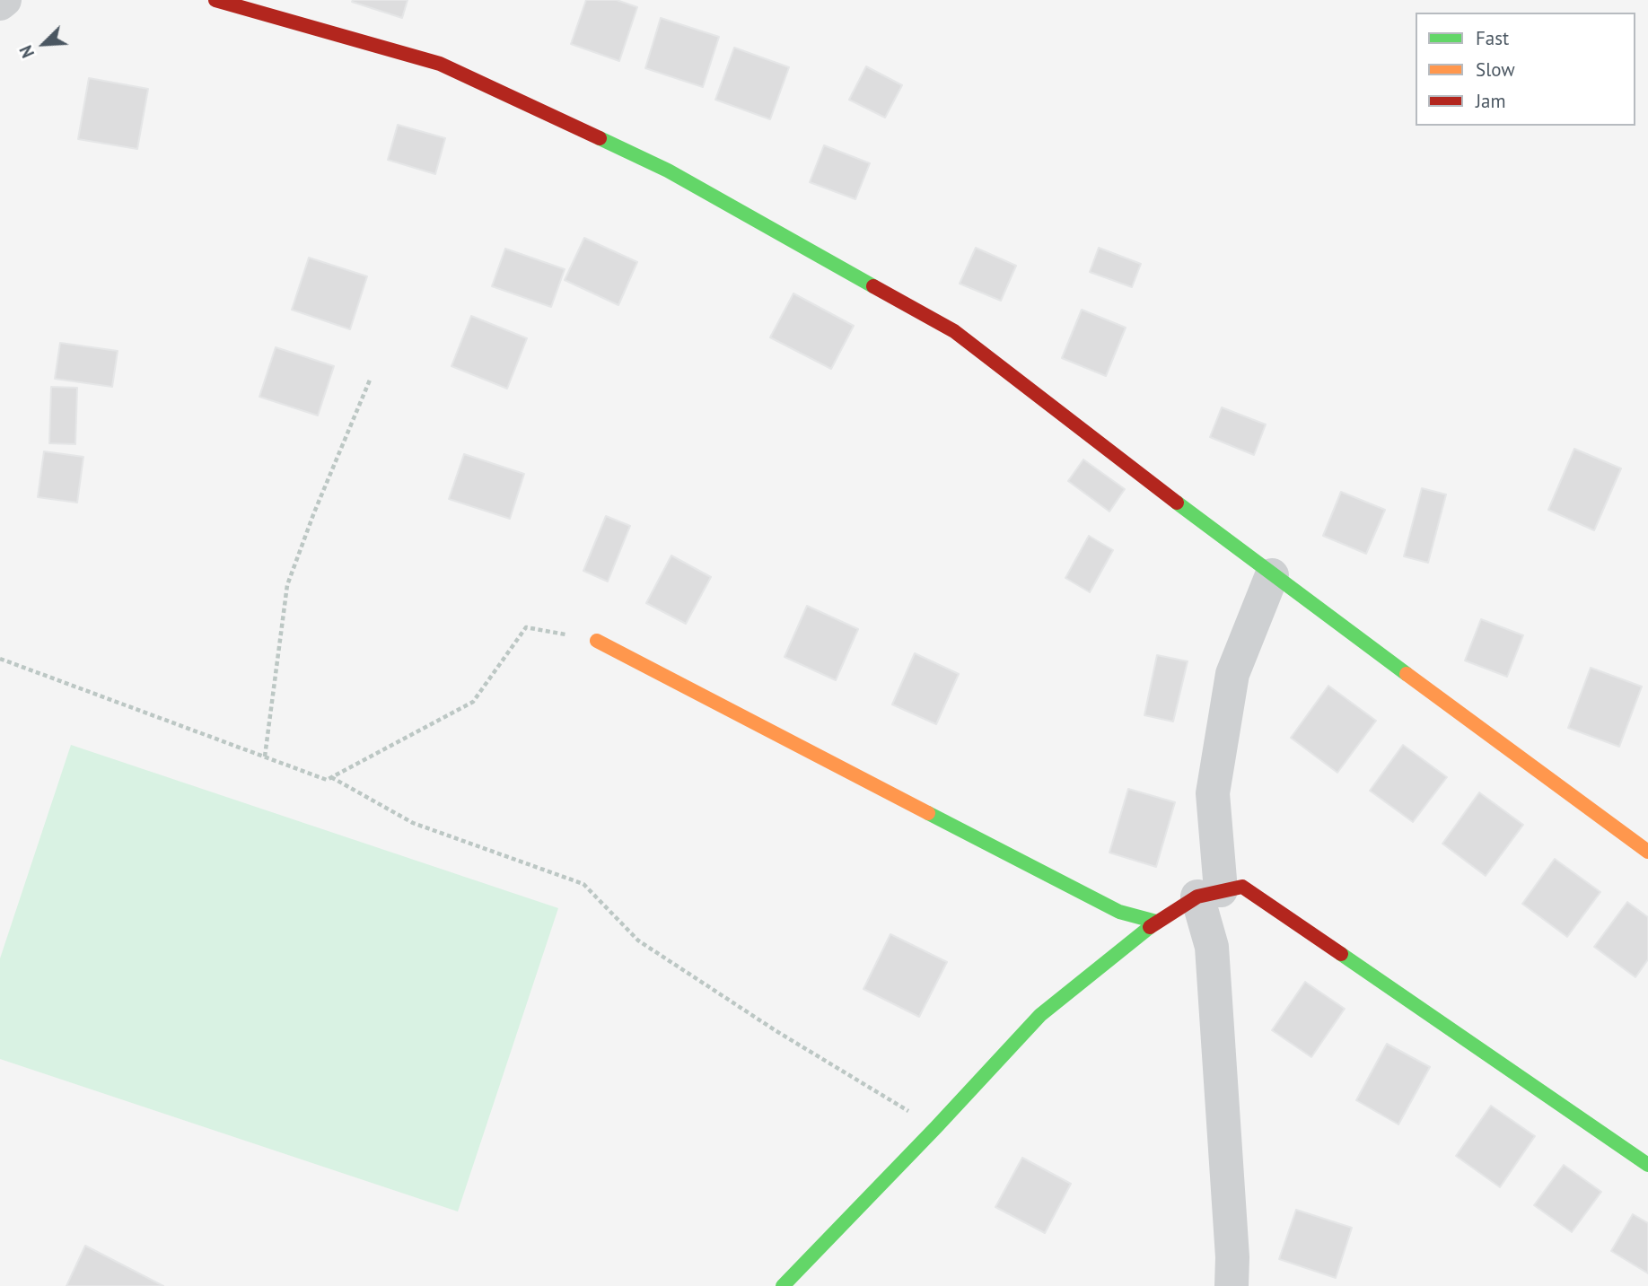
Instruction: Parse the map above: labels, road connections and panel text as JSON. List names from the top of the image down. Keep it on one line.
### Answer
{"legend":["Fast","Slow","Jam"],"north":"bottom left"}
